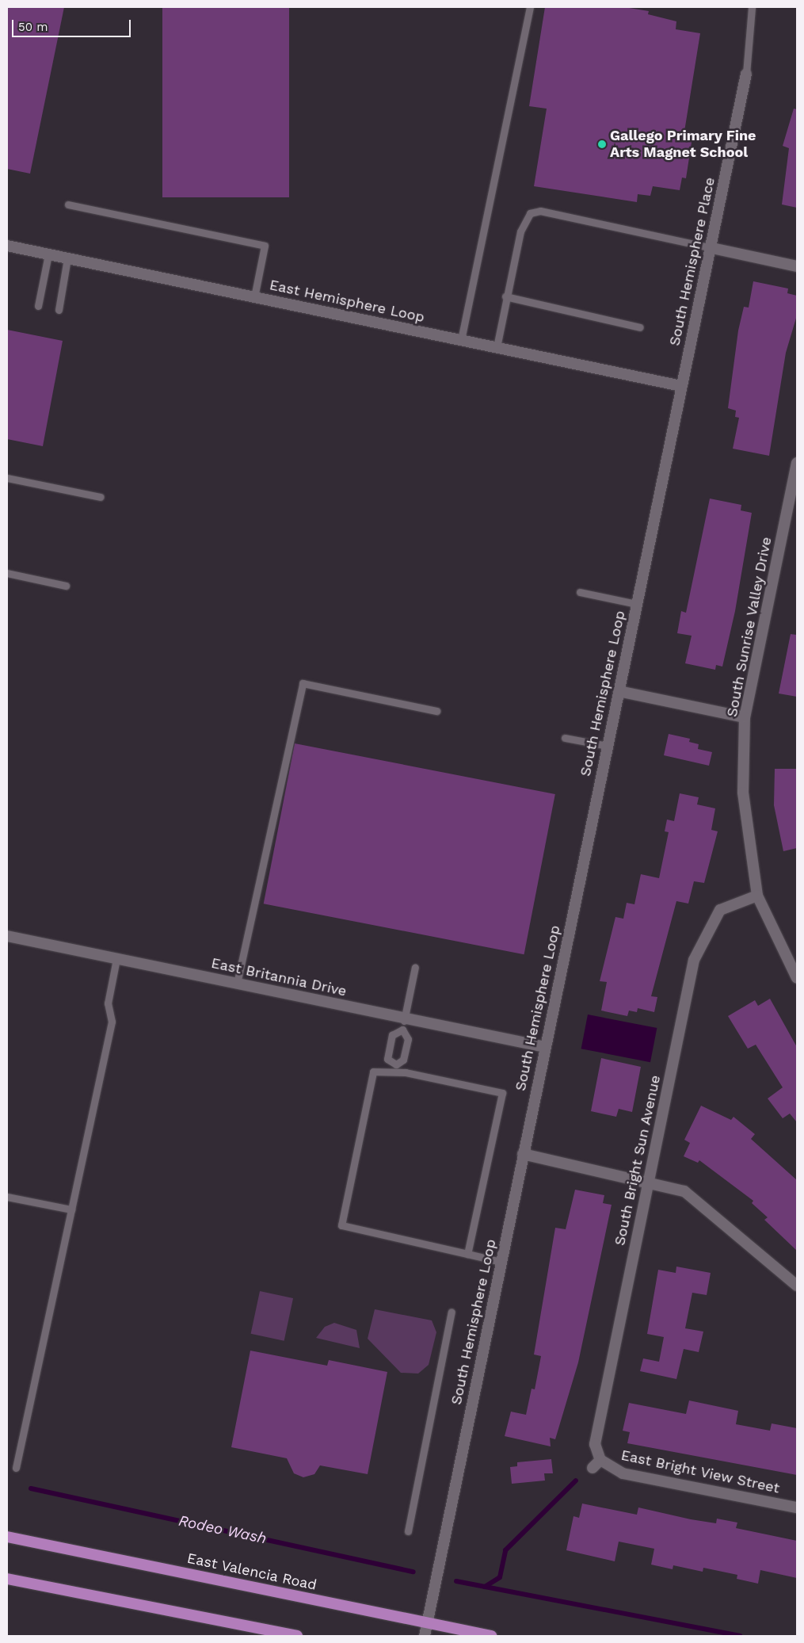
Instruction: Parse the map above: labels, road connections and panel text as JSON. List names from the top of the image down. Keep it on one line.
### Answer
{"streets":{"main road":["East Valencia Road"],"street":["South Hemisphere Place","East Hemisphere Loop","South Sunrise Valley Drive","South Hemisphere Loop","East Britannia Drive","South Bright Sun Avenue","East Bright View Street"]},"crossings":[["South Hemisphere Place","East Hemisphere Loop"],["South Hemisphere Place","South Hemisphere Loop"],["East Hemisphere Loop","South Hemisphere Loop"],["South Sunrise Valley Drive","South Bright Sun Avenue"],["South Hemisphere Loop","East Britannia Drive"],["South Hemisphere Loop","East Valencia Road"],["South Bright Sun Avenue","East Bright View Street"]],"water":["Rodeo Wash"],"places":["Gallego Primary Fine Arts Magnet School"],"scale_bar":"50 m"}
